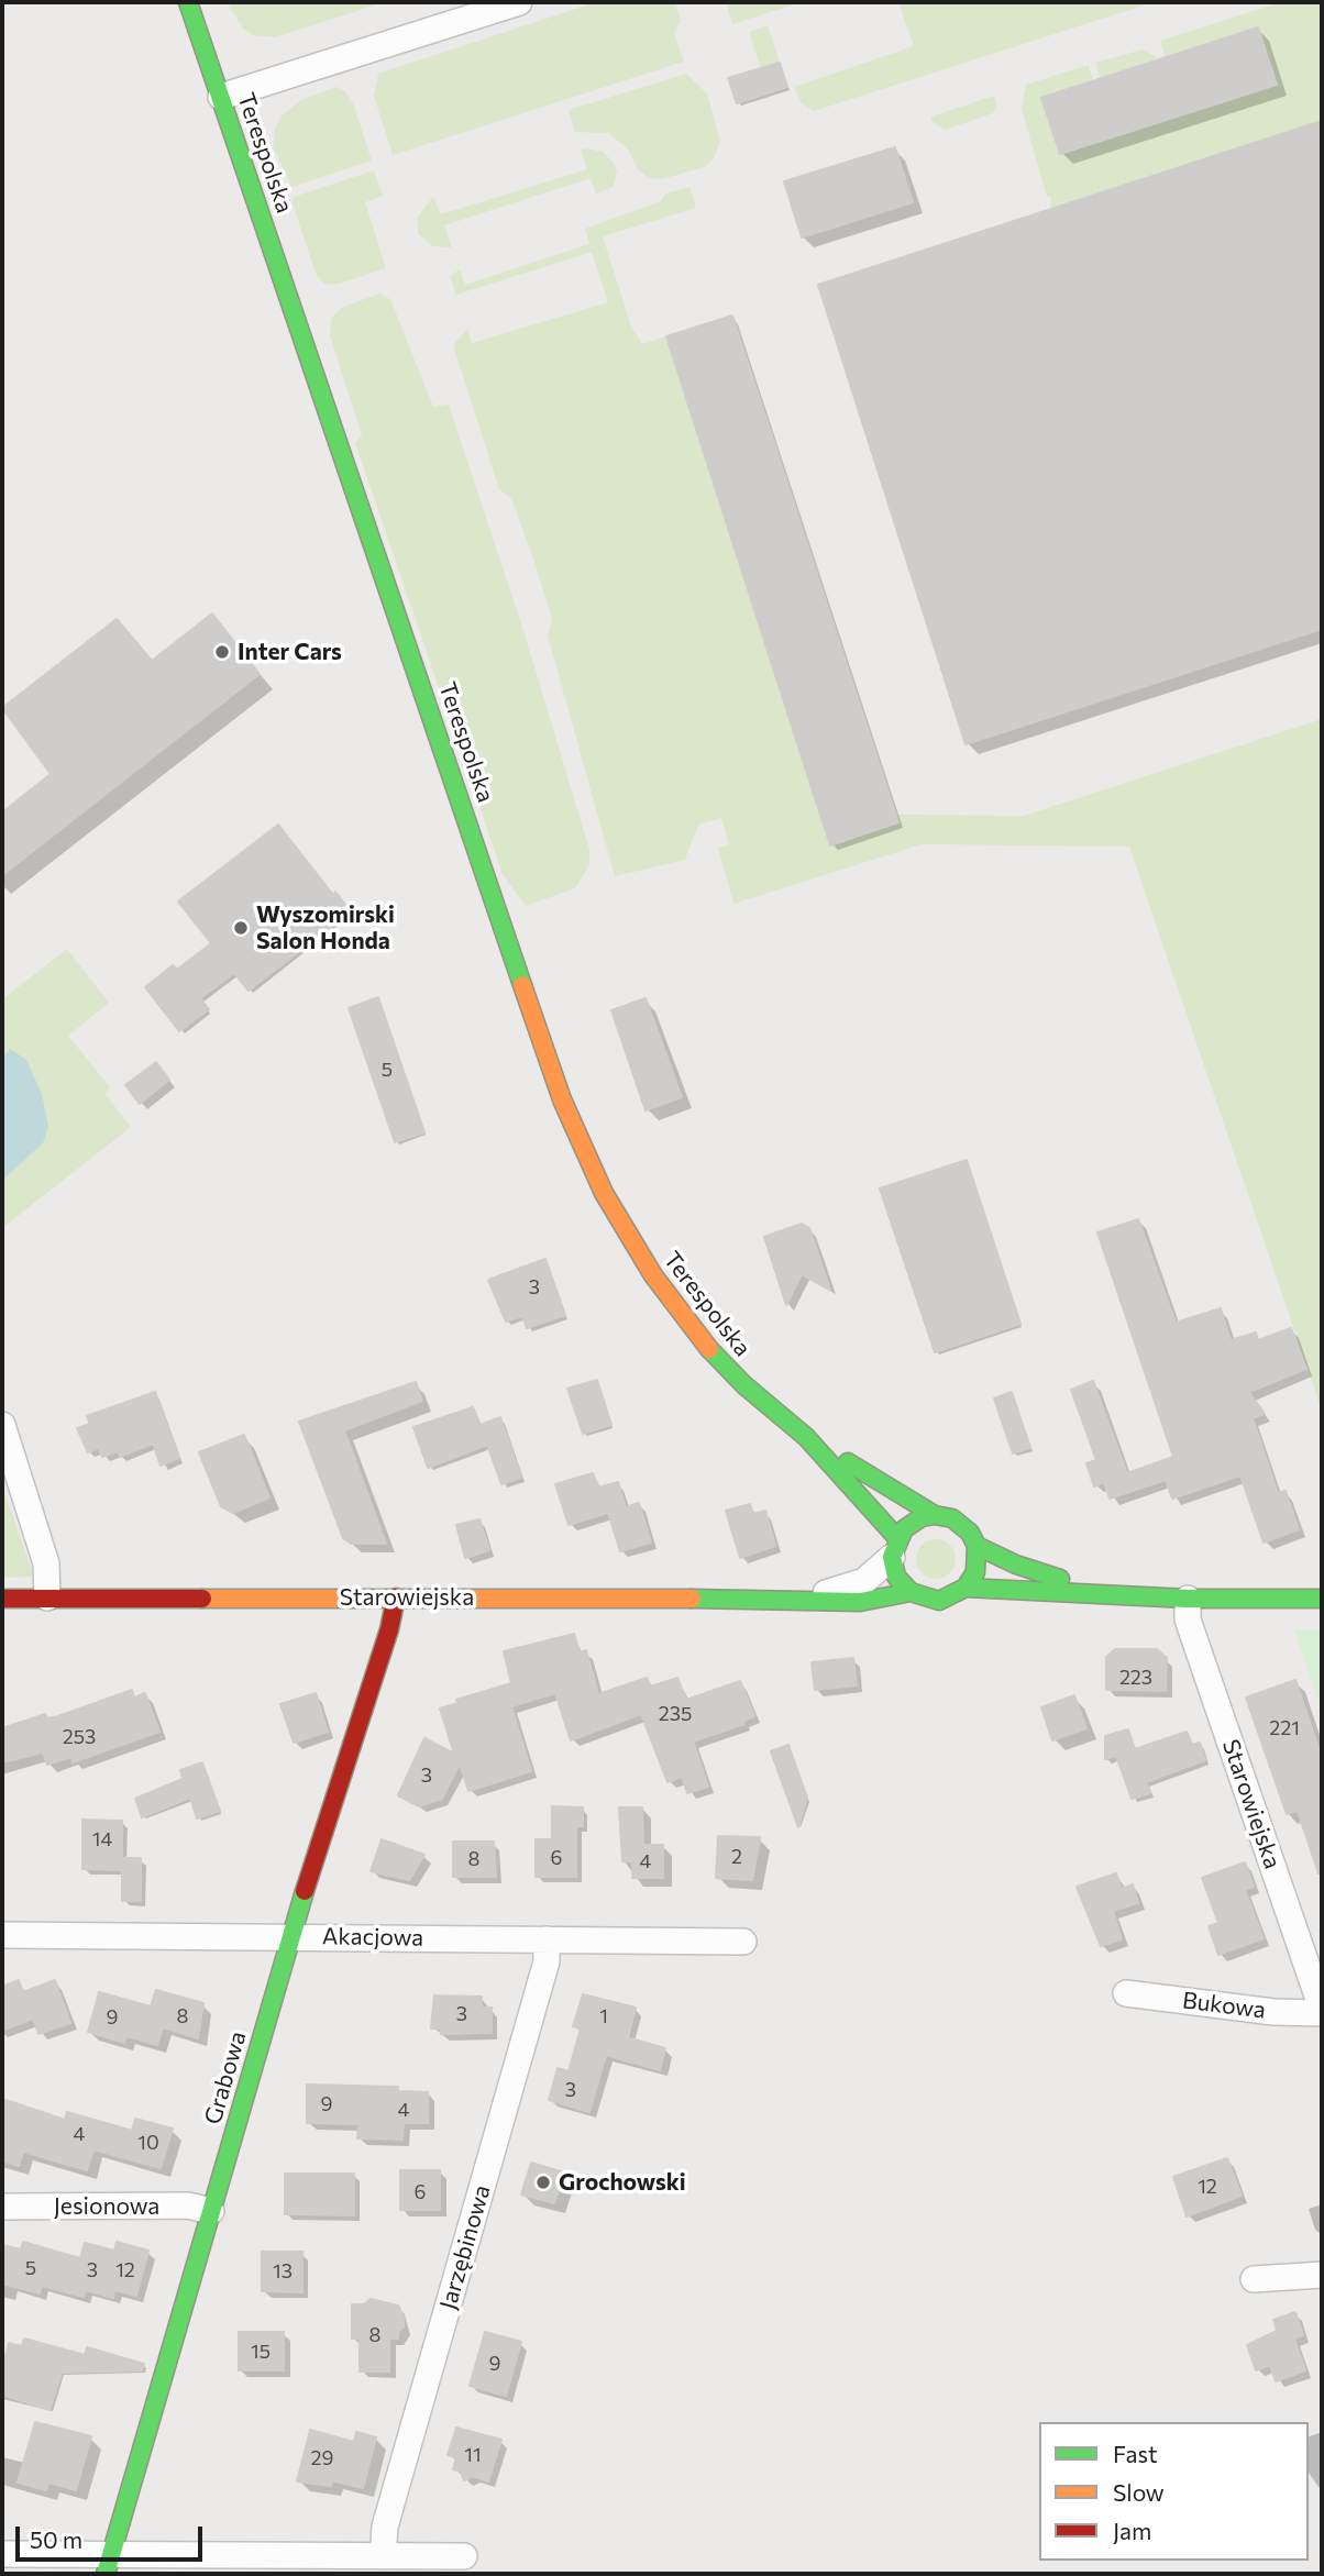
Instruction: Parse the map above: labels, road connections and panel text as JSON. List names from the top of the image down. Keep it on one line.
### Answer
{"streets":{"street":["Terespolska","Starowiejska","Akacjowa","Bukowa","Grabowa","Jesionowa","Jarzębinowa"]},"crossings":[["Terespolska","Starowiejska"],["Starowiejska","Bukowa"],["Starowiejska","Grabowa"],["Akacjowa","Grabowa"],["Akacjowa","Jarzębinowa"],["Grabowa","Jesionowa"]],"places":["Inter Cars","Wyszomirski Salon Honda","Grochowski"],"house_numbers":["5","3","223","235","221","253","3","14","2","6","8","4","3","8","1","9","3","9","4","4","10","12","6","5","3","12","13","8","15","9","11","29"],"legend":["Fast","Slow","Jam"],"scale_bar":"50 m"}
